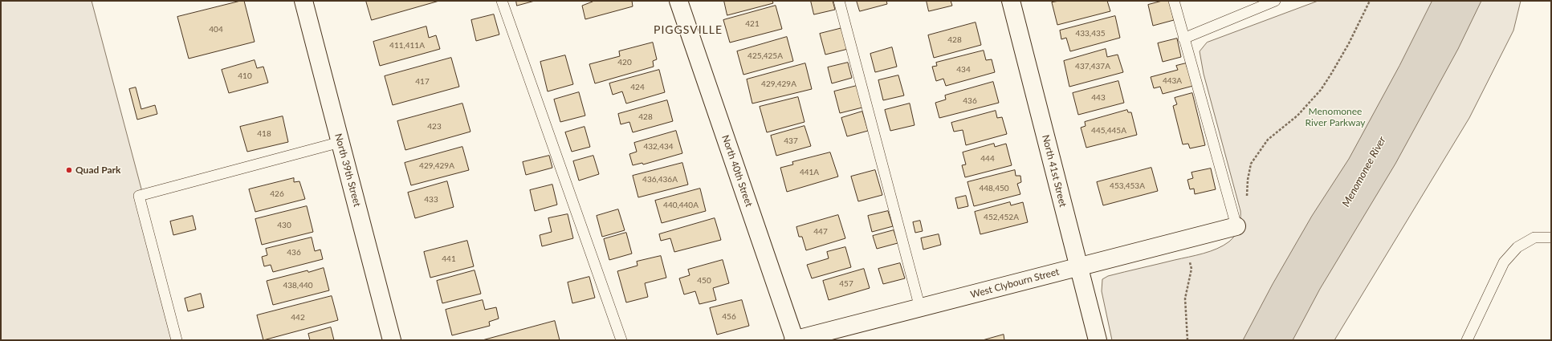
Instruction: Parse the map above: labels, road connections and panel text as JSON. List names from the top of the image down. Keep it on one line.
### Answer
{"streets":{"street":["North 39th Street","North 40th Street","North 41st Street","West Clybourn Street"]},"crossings":[["North 40th Street","West Clybourn Street"],["North 41st Street","West Clybourn Street"]],"districts":["PIGGSVILLE"],"water":["Menomonee River"],"parks":["Menomonee River Parkway"],"places":["Quad Park"],"house_numbers":["421","404","433,435","428","411,411A","425,425A","420","437,437A","434","410","443A","417","429,429A","424","443","436","428","423","445,445A","418","437","432,434","444","429,429A","441A","436,436A","453,453A","448,450","426","433","440,440A","452,452A","430","447","436","441","450","457","438,440","456","442"]}
